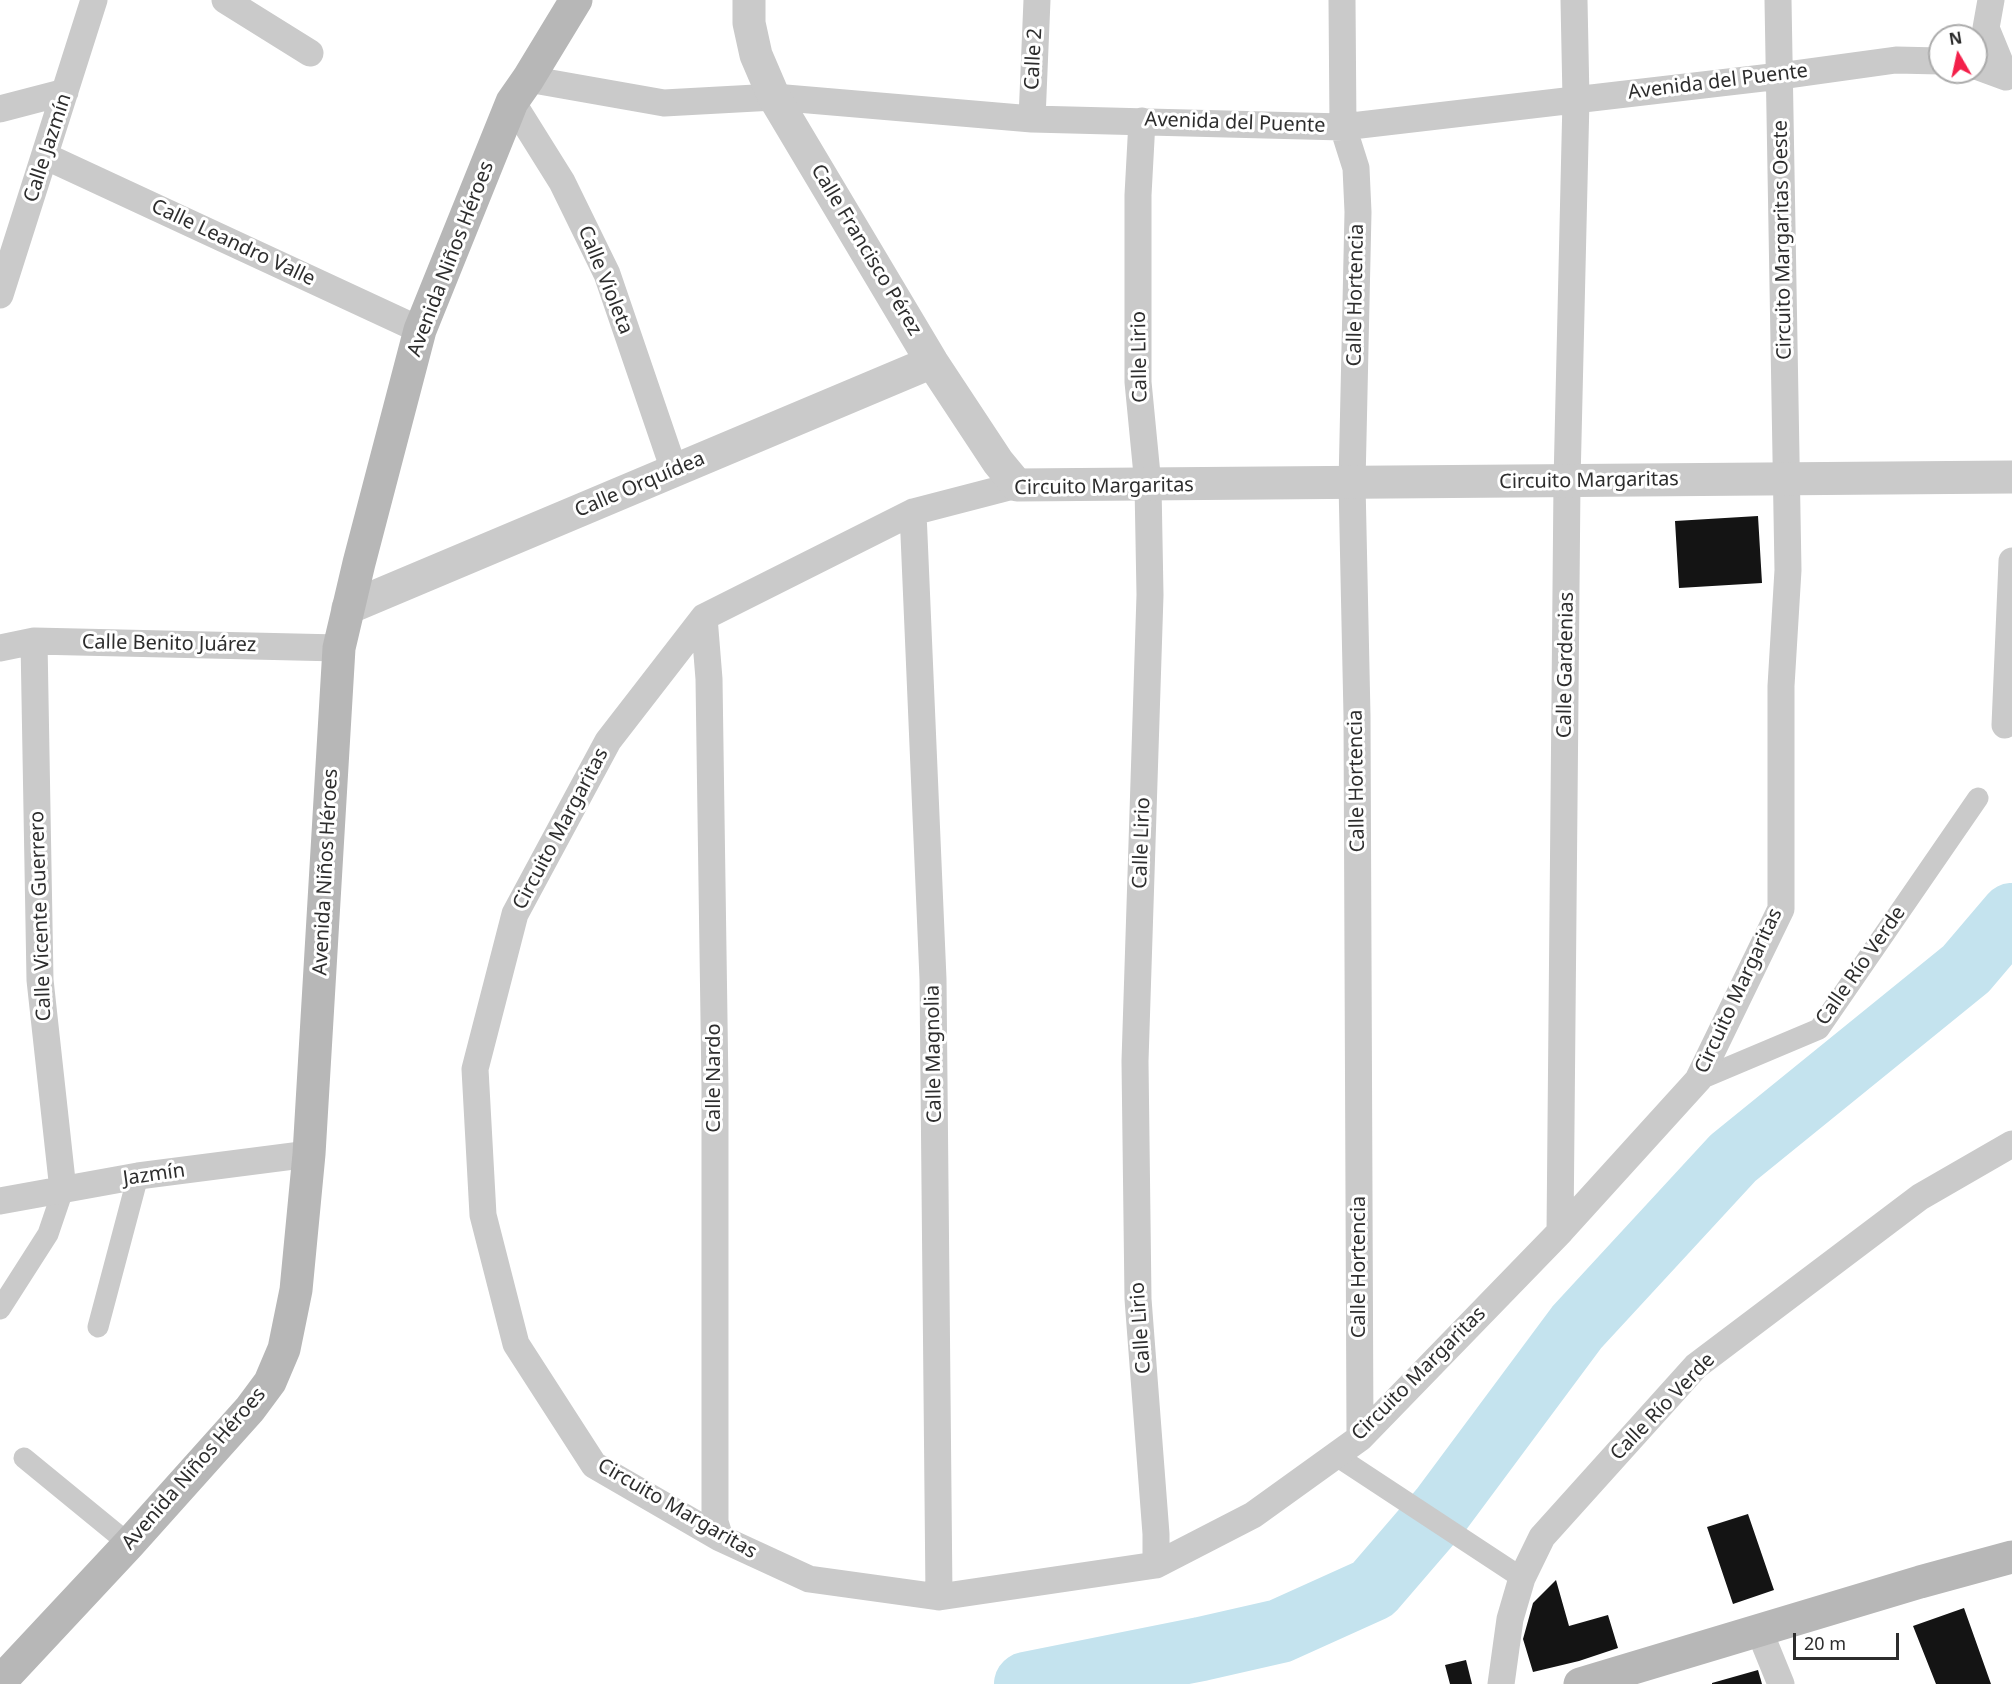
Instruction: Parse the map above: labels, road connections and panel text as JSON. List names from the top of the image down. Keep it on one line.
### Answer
{"streets":{"main road":["Avenida Niños Héroes"],"street":["Calle 2","Avenida del Puente","Calle Jazmín","Circuito Margaritas Oeste","Calle Leandro Valle","Calle Francisco Pérez","Calle Violeta","Calle Hortencia","Calle Lirio","Circuito Margaritas","Calle Orquídea","Calle Benito Juárez","Calle Gardenias","Calle Vicente Guerrero","Calle Río Verde","Calle Magnolia","Calle Nardo","Jazmín"]},"crossings":[["Calle 2","Avenida del Puente"],["Avenida del Puente","Circuito Margaritas Oeste"],["Avenida del Puente","Calle Francisco Pérez"],["Avenida del Puente","Avenida Niños Héroes"],["Avenida del Puente","Calle Violeta"],["Avenida del Puente","Calle Hortencia"],["Avenida del Puente","Calle Lirio"],["Avenida del Puente","Calle Gardenias"],["Calle Jazmín","Calle Leandro Valle"],["Circuito Margaritas Oeste","Circuito Margaritas"],["Calle Leandro Valle","Avenida Niños Héroes"],["Calle Francisco Pérez","Circuito Margaritas"],["Calle Francisco Pérez","Calle Orquídea"],["Avenida Niños Héroes","Calle Violeta"],["Avenida Niños Héroes","Calle Orquídea"],["Avenida Niños Héroes","Calle Benito Juárez"],["Avenida Niños Héroes","Jazmín"],["Calle Violeta","Calle Orquídea"],["Calle Hortencia","Circuito Margaritas"],["Calle Lirio","Circuito Margaritas"],["Circuito Margaritas","Calle Gardenias"],["Circuito Margaritas","Calle Río Verde"],["Circuito Margaritas","Calle Magnolia"],["Circuito Margaritas","Calle Nardo"],["Calle Benito Juárez","Calle Vicente Guerrero"],["Calle Vicente Guerrero","Jazmín"]],"scale_bar":"20 m","north":"top"}
